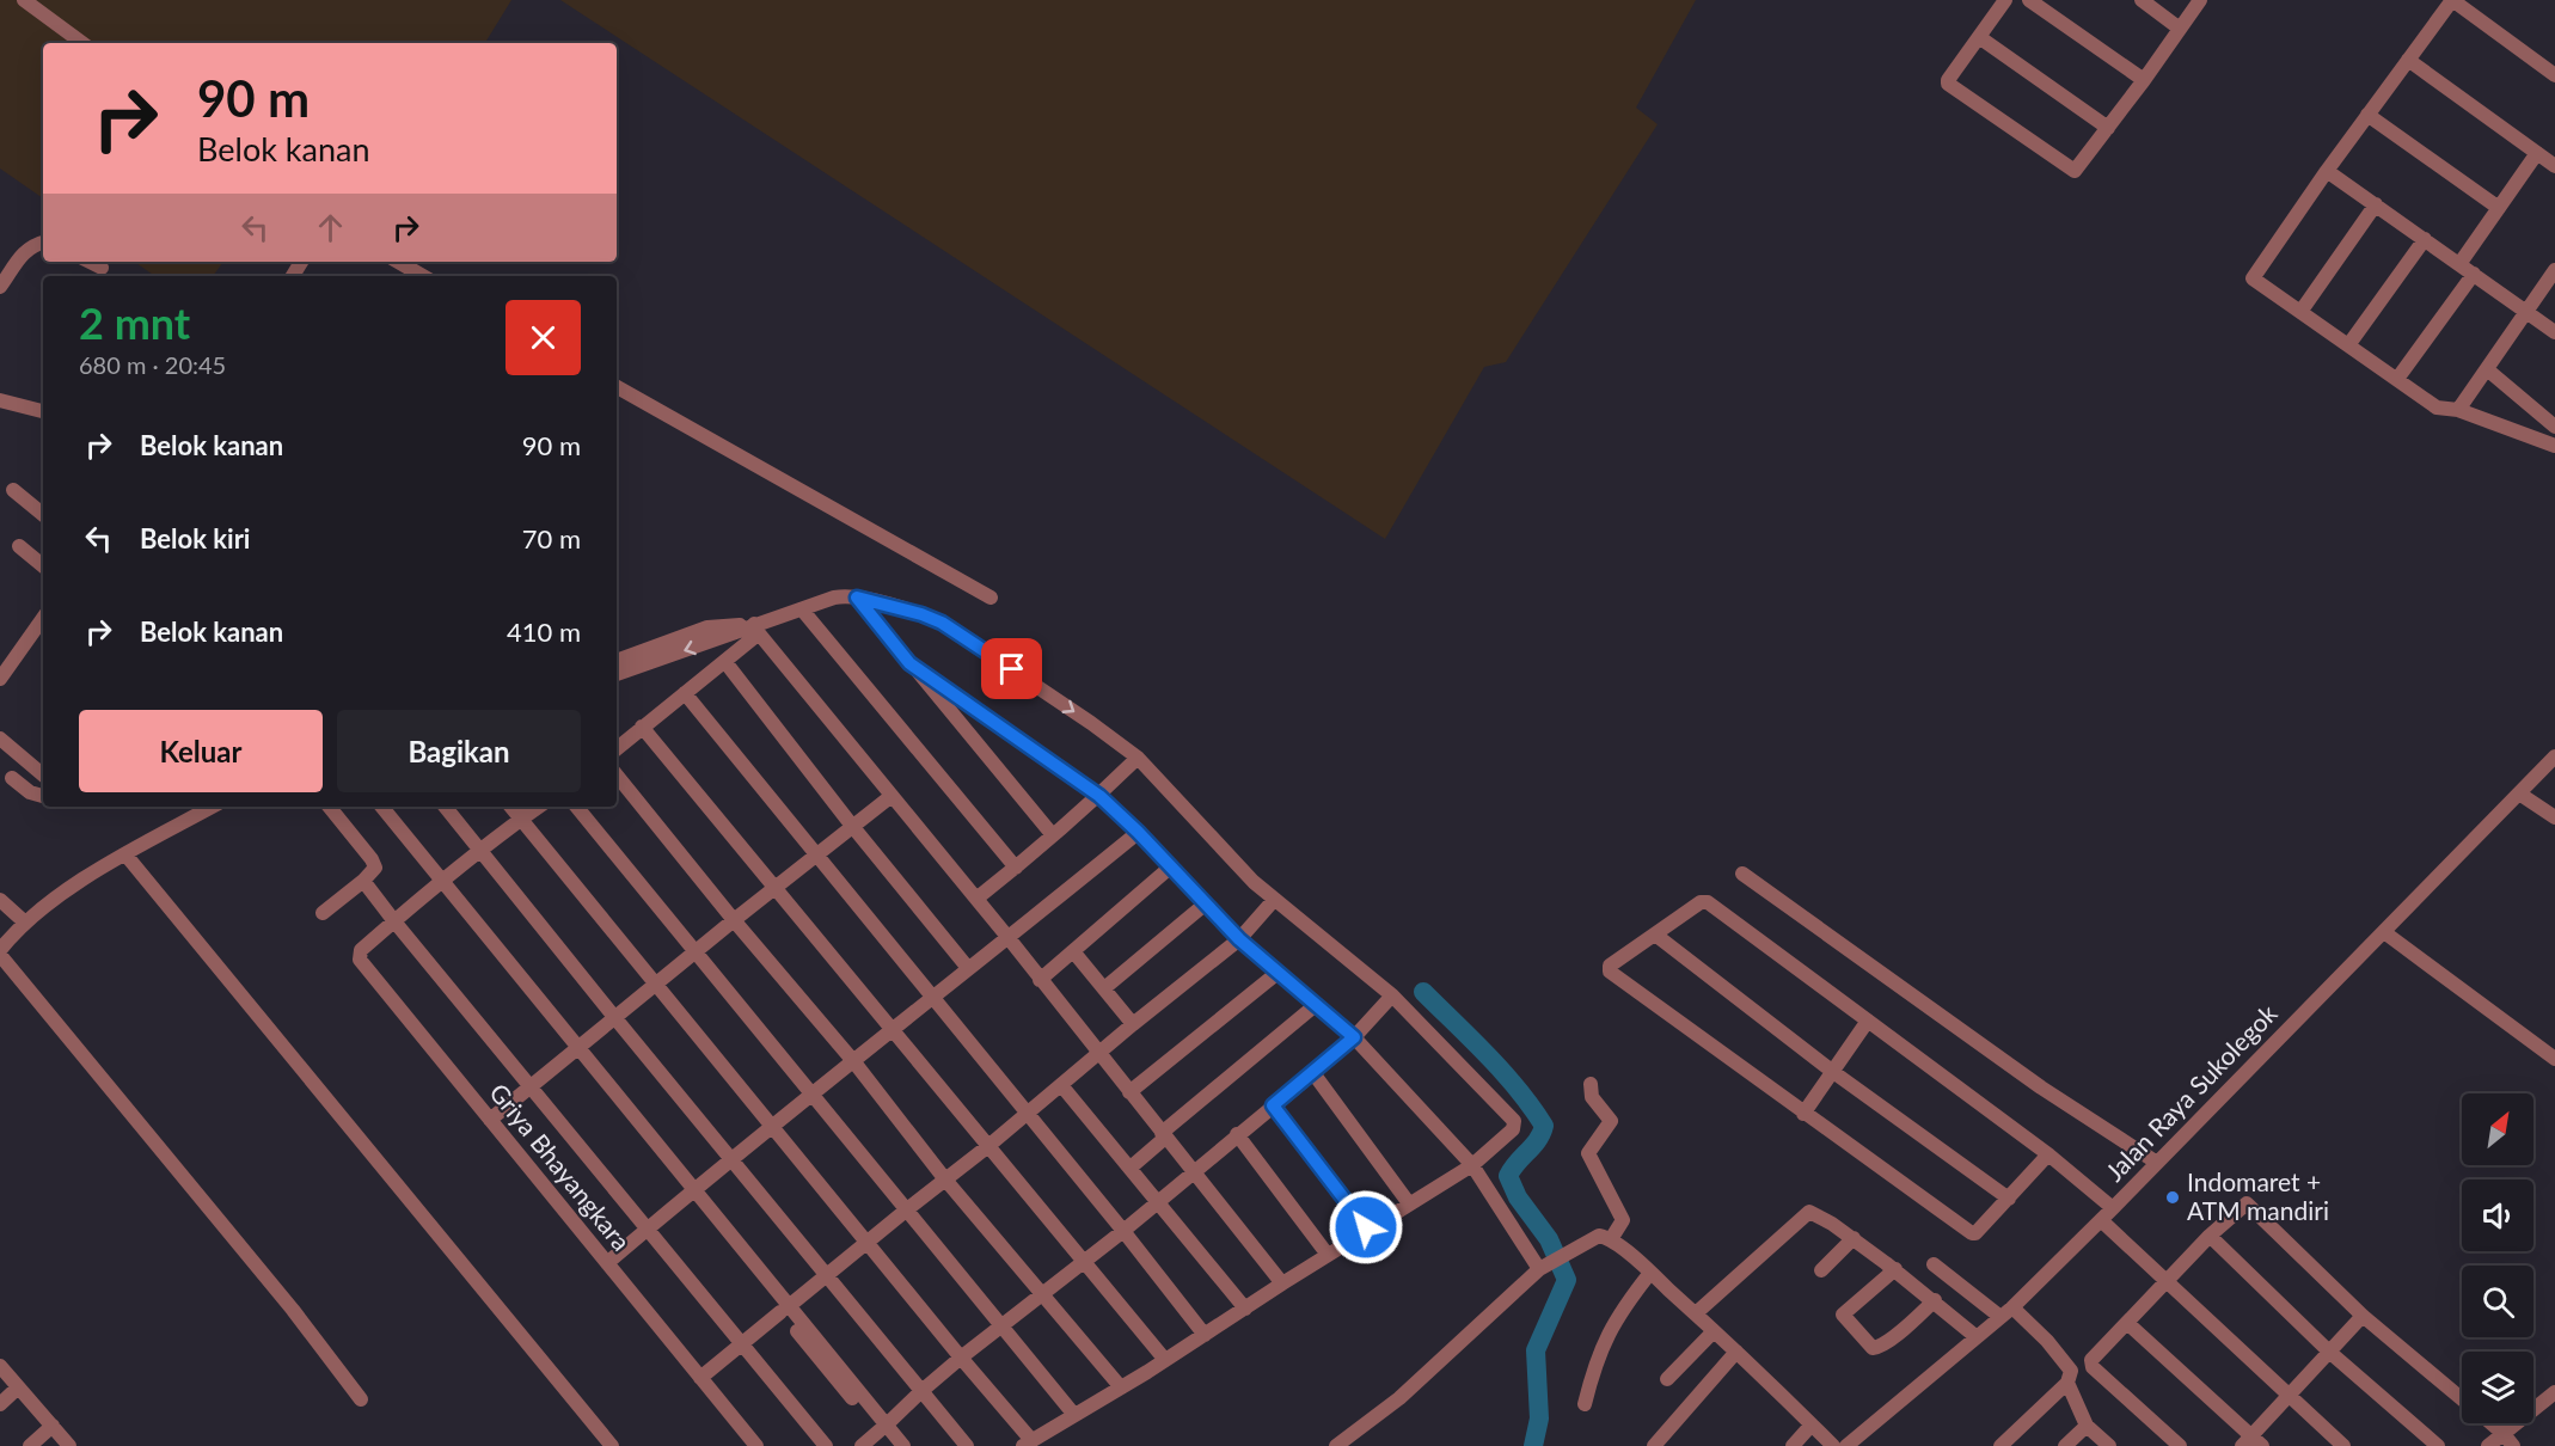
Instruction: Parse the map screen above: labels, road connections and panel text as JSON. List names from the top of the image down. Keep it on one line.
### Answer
{"streets":{"street":["Jalan Raya Sukolegok","Griya Bhayangkara"]},"places":["Indomaret + ATM mandiri"],"north":"top right","page":{"turn":["90 m","Belok kanan"],"heading":["2 mnt","680 m · 20:45"],"list":[{"name":"Belok kanan","value":"90 m"},{"name":"Belok kiri","value":"70 m"},{"name":"Belok kanan","value":"410 m"}],"buttons":["Keluar","Bagikan"]}}
